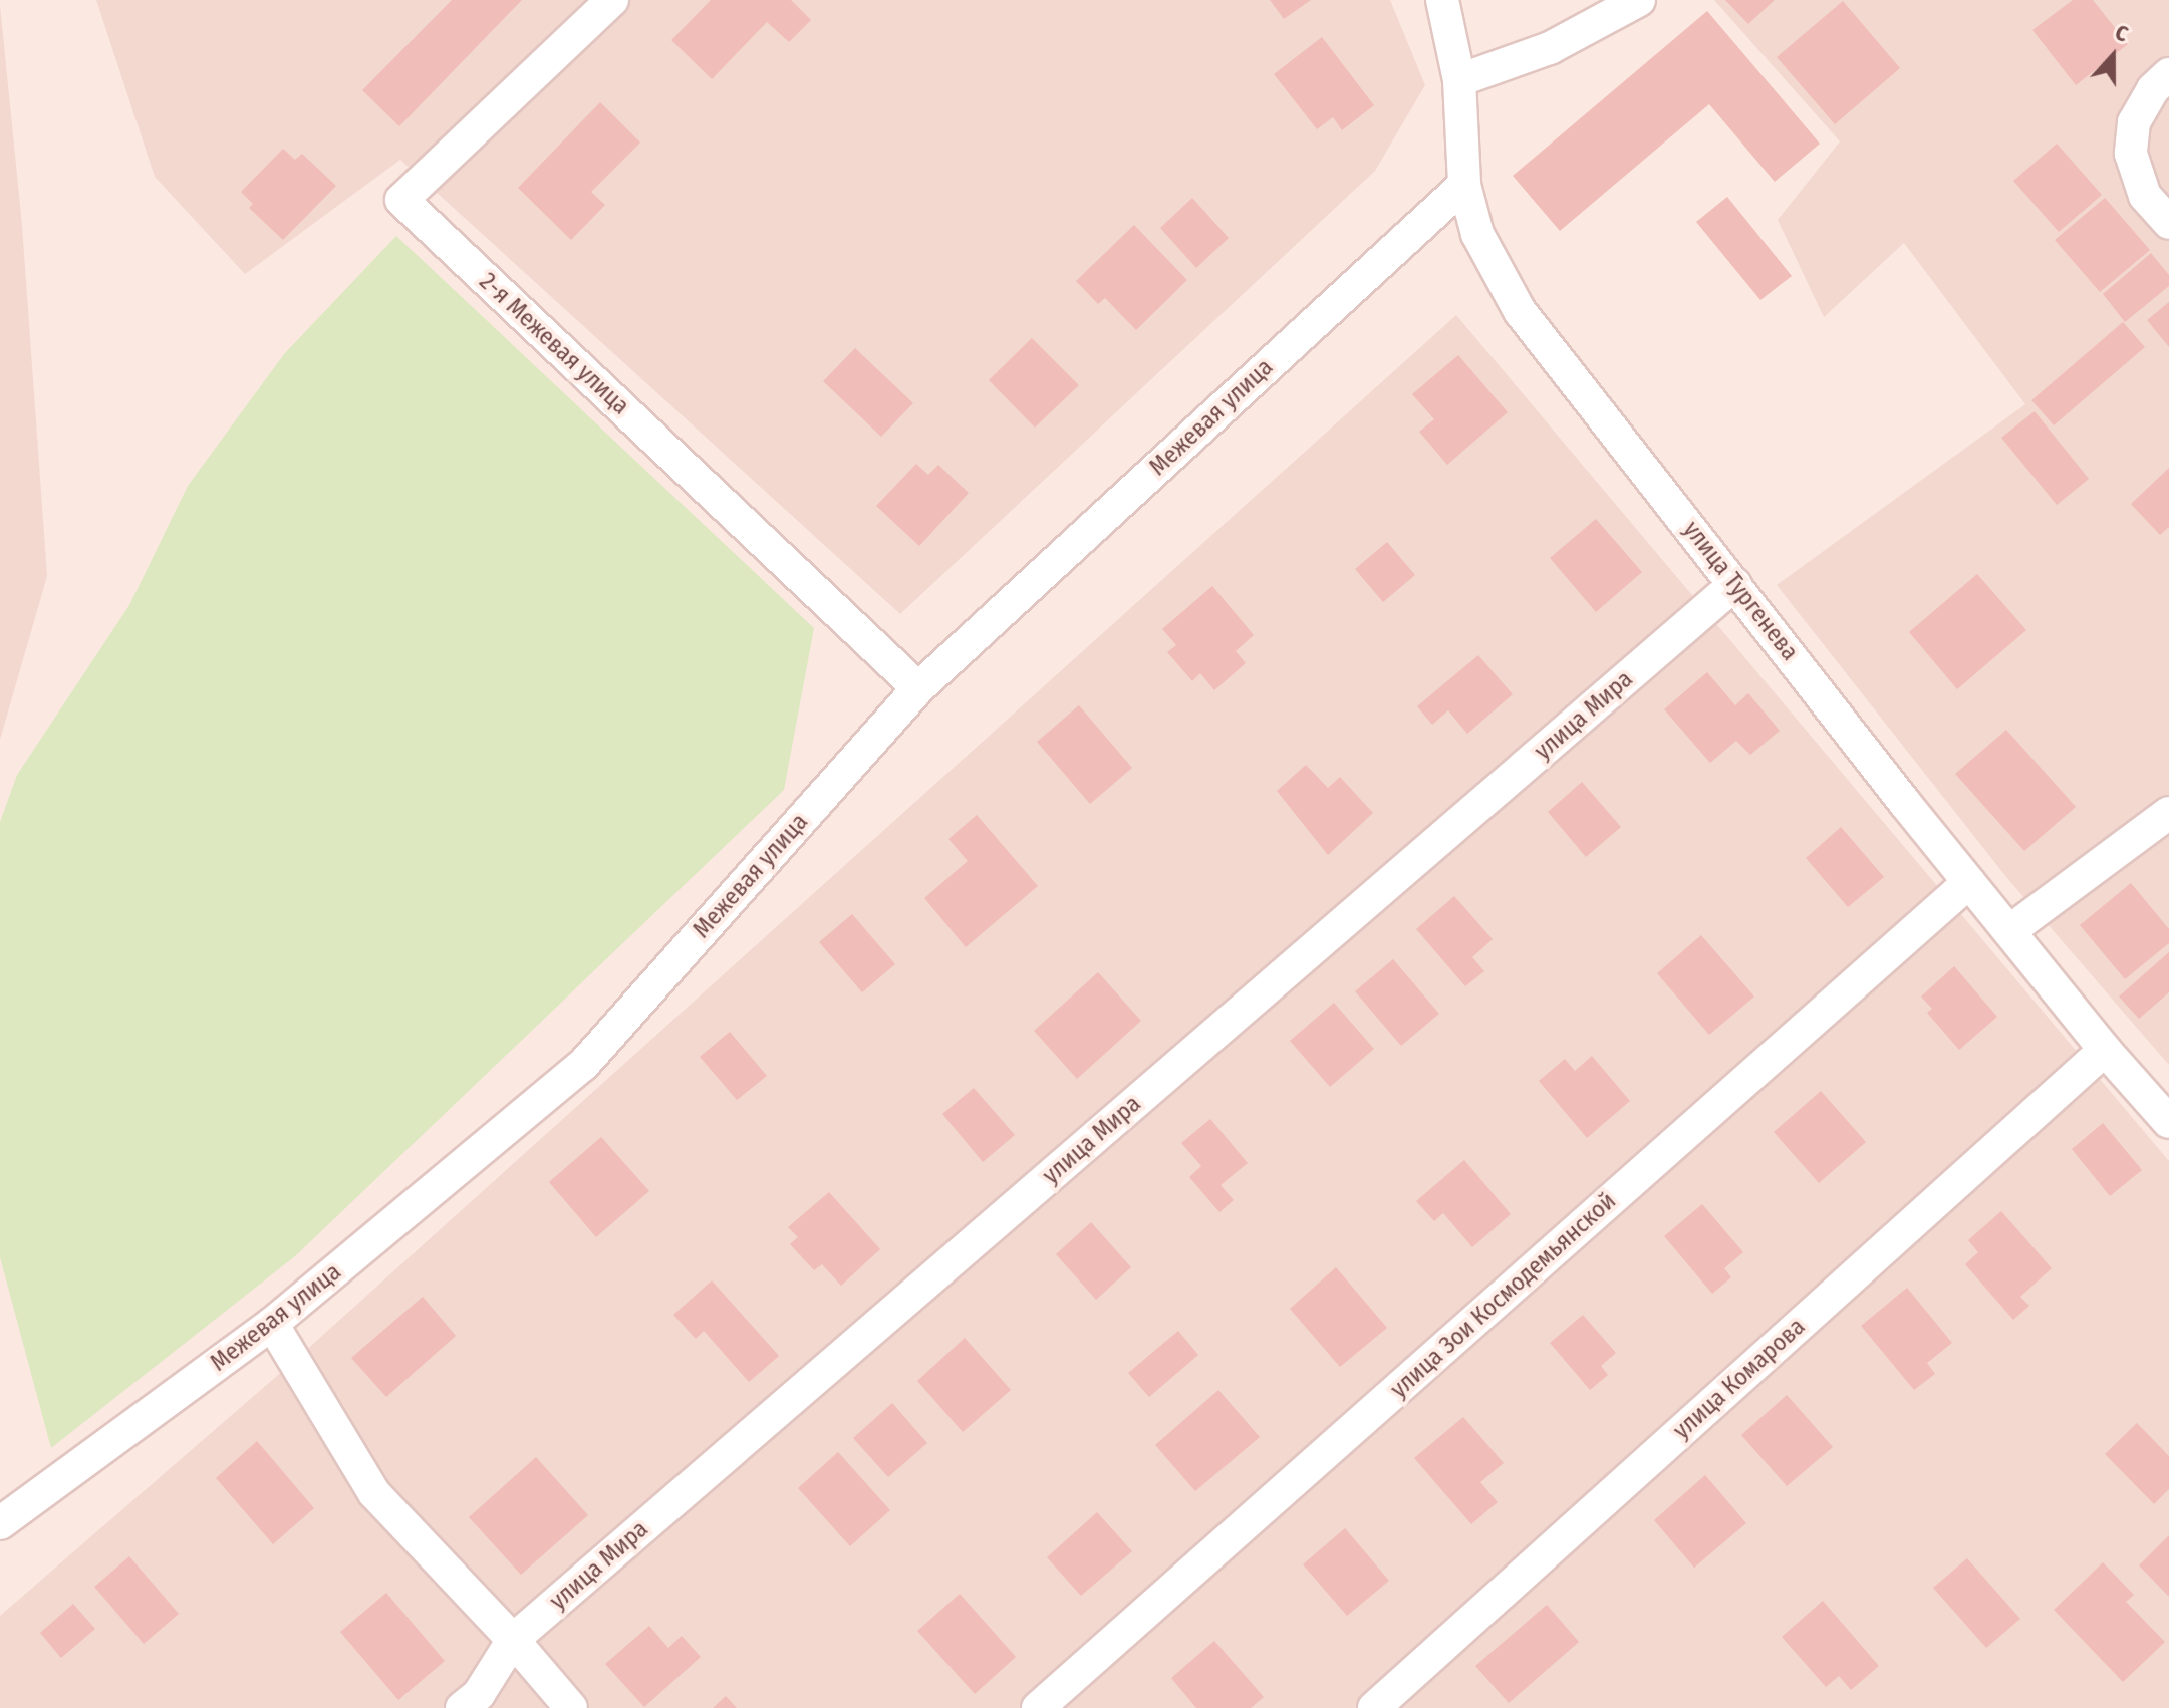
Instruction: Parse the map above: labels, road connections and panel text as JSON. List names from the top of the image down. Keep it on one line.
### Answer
{"streets":{"street":["2-я Межевая улица","Межевая улица","улица Тургенева","улица Мира","улица Зои Космодемьянской","улица Комарова"]},"crossings":[["2-я Межевая улица","Межевая улица"],["Межевая улица","улица Тургенева"],["улица Тургенева","улица Мира"],["улица Тургенева","улица Зои Космодемьянской"],["улица Тургенева","улица Комарова"]],"north":"top"}
